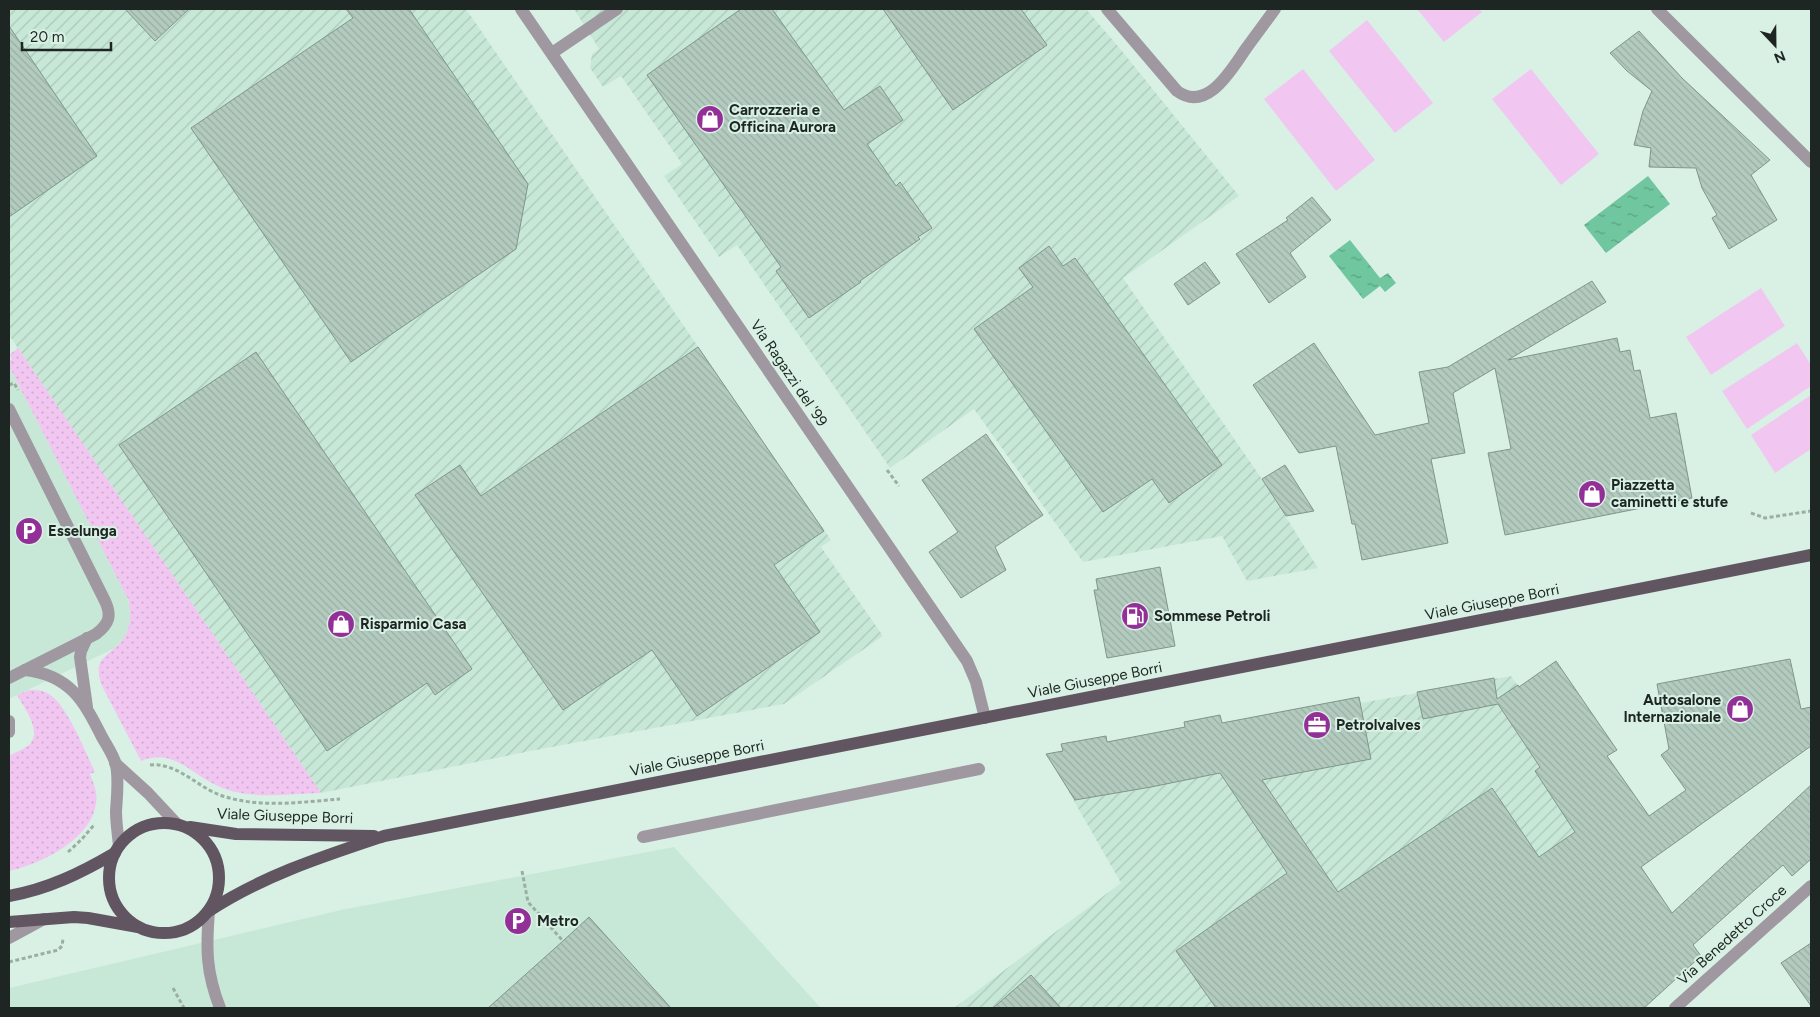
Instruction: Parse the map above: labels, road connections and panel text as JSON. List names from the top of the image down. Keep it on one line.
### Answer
{"streets":{"main road":["Viale Giuseppe Borri"],"street":["Via Ragazzi del '99","Via Benedetto Croce"]},"crossings":[["Via Ragazzi del '99","Viale Giuseppe Borri"]],"places":{"shop":["Carrozzeria e Officina Aurora","Piazzetta caminetti e stufe","Risparmio Casa","Autosalone Internazionale"],"parking":["Esselunga","Metro"],"fuel station":["Sommese Petroli"],"office":["Petrolvalves"]},"scale_bar":"20 m","north":"bottom"}
